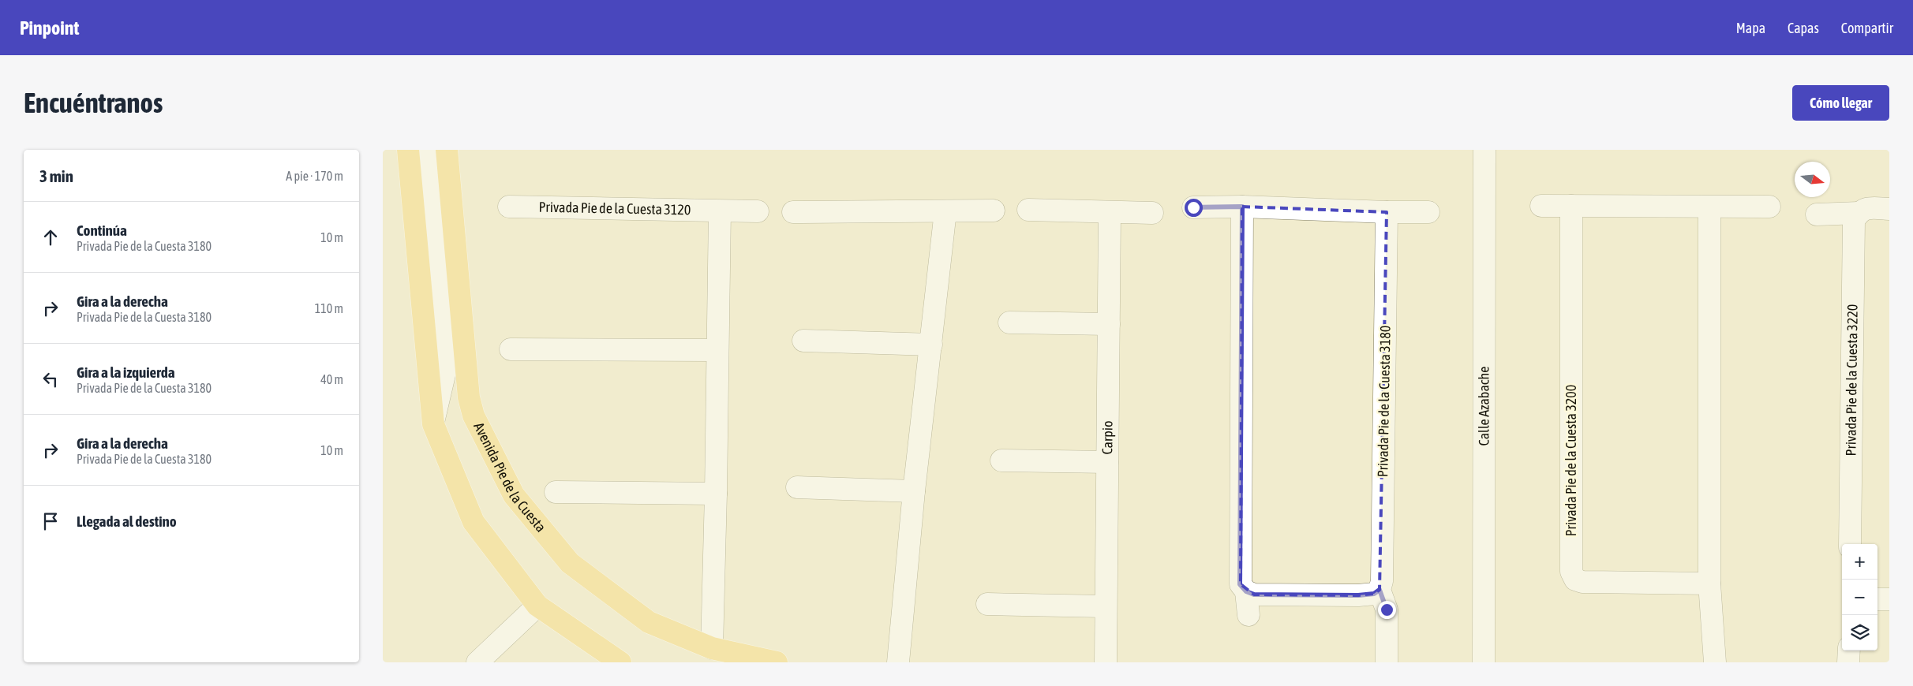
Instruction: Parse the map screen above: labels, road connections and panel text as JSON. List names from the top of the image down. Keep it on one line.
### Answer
{"streets":{"main road":["Avenida Pie de la Cuesta"],"street":["Privada Pie de la Cuesta 3120","Privada Pie de la Cuesta 3220","Privada Pie de la Cuesta 3180","Calle Azabache","Carpio","Privada Pie de la Cuesta 3200"]},"north":"right","page":{"header":"Pinpoint","nav":["Mapa","Capas","Compartir"],"buttons":"Cómo llegar","title":"Encuéntranos","heading":["3 min","A pie · 170 m"],"list":[["Continúa","Privada Pie de la Cuesta 3180","10 m"],["Gira a la derecha","Privada Pie de la Cuesta 3180","110 m"],["Gira a la izquierda","Privada Pie de la Cuesta 3180","40 m"],["Gira a la derecha","Privada Pie de la Cuesta 3180","10 m"],"Llegada al destino"],"map_buttons":["+","−"]}}
